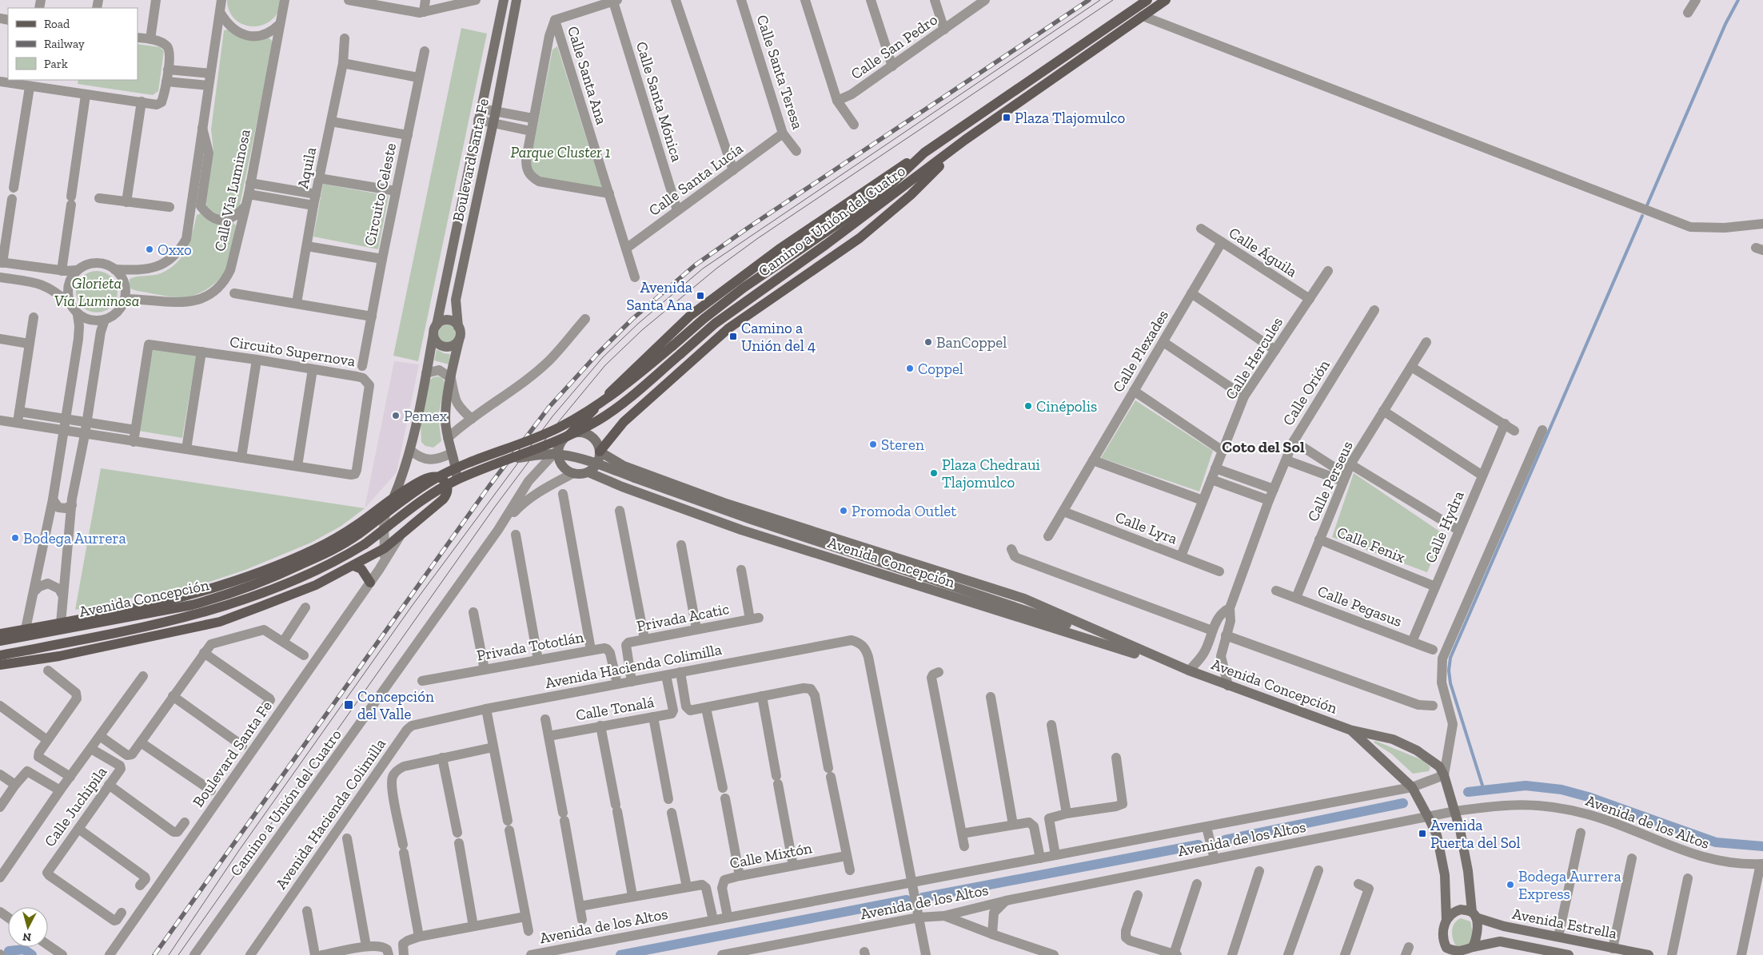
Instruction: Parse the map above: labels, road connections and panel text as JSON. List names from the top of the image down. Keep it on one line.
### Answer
{"streets":{"main road":["Boulevard Santa Fe","Camino a Unión del Cuatro","Avenida Concepción","Avenida Estrella"],"street":["Calle San Pedro","Calle Santa Teresa","Calle Santa Ana","Calle Santa Mónica","Aquila","Calle Santa Lucía","Calle Vía Luminosa","Circuito Celeste","Calle Águila","Circuito Supernova","Calle Plexades","Calle Hercules","Calle Orión","Calle Perseus","Calle Hydra","Calle Lyra","Calle Fenix","Calle Pegasus","Privada Acatic","Privada Tototlán","Avenida Hacienda Colimilla","Calle Tonalá","Calle Juchipila","Avenida de los Altos","Calle Mixtón"]},"crossings":[["Calle Santa Teresa","Calle Santa Lucía"],["Calle Santa Ana","Calle Santa Lucía"],["Calle Santa Mónica","Calle Santa Lucía"],["Camino a Unión del Cuatro","Avenida Concepción"],["Calle Águila","Calle Plexades"],["Calle Águila","Calle Hercules"],["Calle Plexades","Calle Lyra"],["Calle Hercules","Calle Lyra"],["Calle Orión","Avenida Concepción"],["Calle Perseus","Calle Fenix"],["Calle Perseus","Calle Pegasus"],["Calle Hydra","Calle Fenix"],["Calle Hydra","Calle Pegasus"],["Avenida Concepción","Avenida de los Altos"],["Privada Acatic","Avenida Hacienda Colimilla"],["Privada Tototlán","Avenida Hacienda Colimilla"],["Avenida Hacienda Colimilla","Calle Tonalá"],["Avenida Hacienda Colimilla","Avenida de los Altos"],["Avenida de los Altos","Calle Mixtón"]],"districts":["Coto del Sol"],"parks":["Parque Cluster 1","Glorieta Vía Luminosa"],"places":{"transit":["Plaza Tlajomulco","Avenida Santa Ana","Camino a Unión del 4","Concepción del Valle","Avenida Puerta del Sol"],"other":["Oxxo","BanCoppel","Coppel","Cinépolis","Pemex","Steren","Plaza Chedraui Tlajomulco","Promoda Outlet","Bodega Aurrera","Bodega Aurrera Express"]},"legend":["Road","Railway","Park"],"north":"bottom"}
